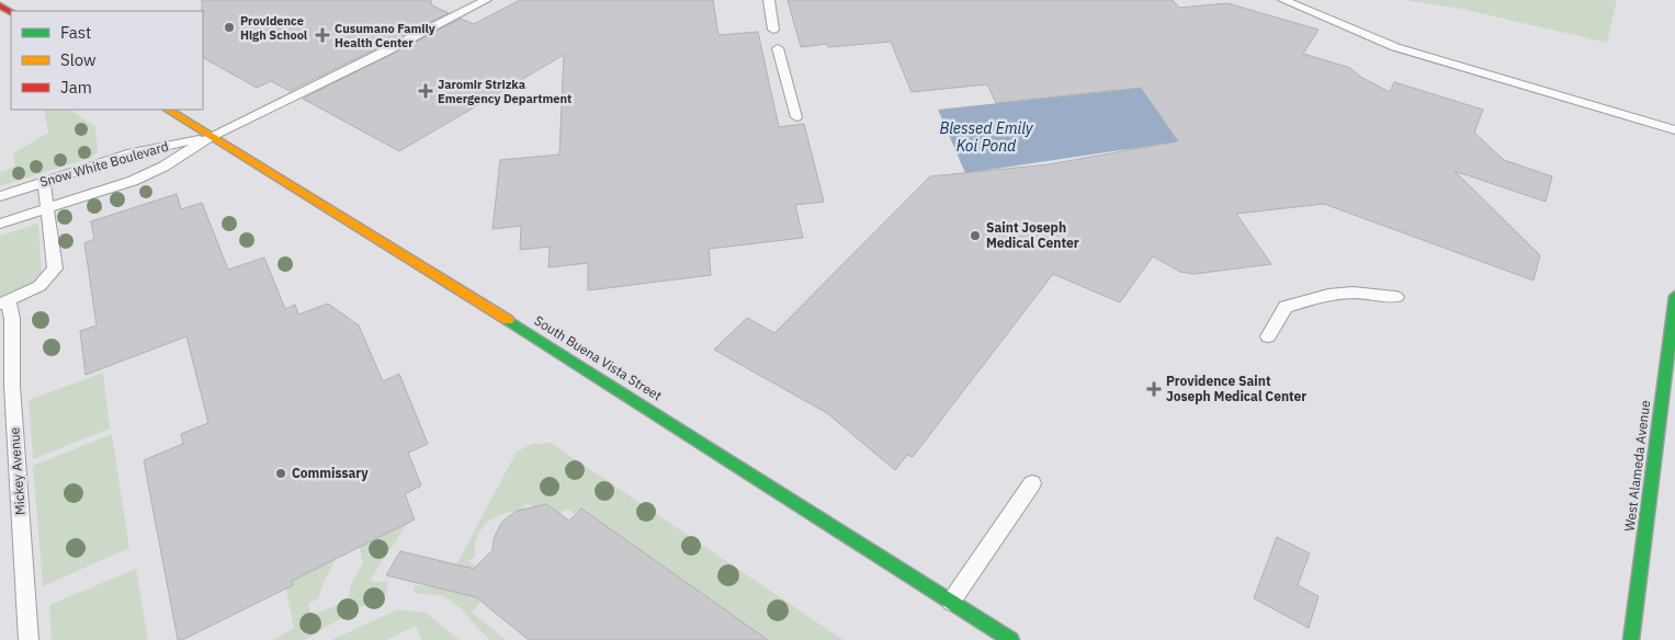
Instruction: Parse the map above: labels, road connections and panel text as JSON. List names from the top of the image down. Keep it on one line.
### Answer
{"streets":{"main road":["South Buena Vista Street","West Alameda Avenue"],"lane":["Snow White Boulevard","Mickey Avenue"]},"crossings":[["Snow White Boulevard","South Buena Vista Street"]],"water":["Blessed Emily Koi Pond"],"places":{"other":["Providence High School","Saint Joseph Medical Center","Commissary"],"health":["Cusumano Family Health Center","Jaromir Strizka Emergency Department","Providence Saint Joseph Medical Center"]},"legend":["Fast","Slow","Jam"]}
